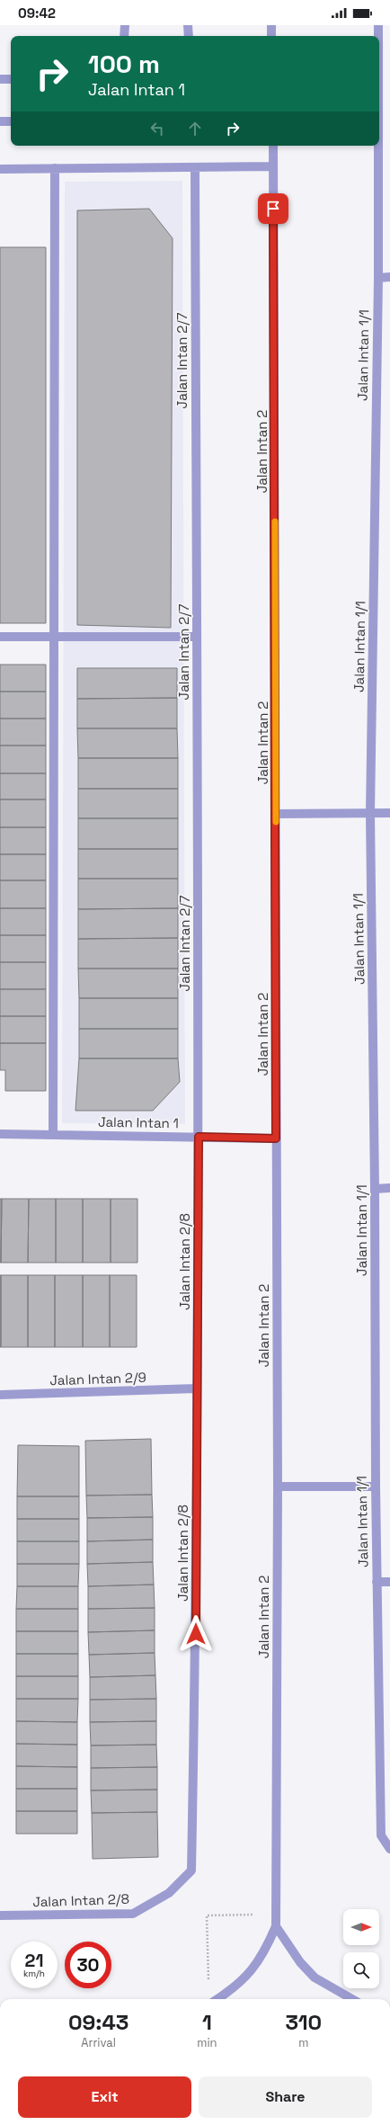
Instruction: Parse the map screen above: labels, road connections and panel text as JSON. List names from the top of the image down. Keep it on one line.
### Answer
{"streets":{"street":["Jalan Intan 1/1","Jalan Intan 2/7","Jalan Intan 2","Jalan Intan 1","Jalan Intan 2/8","Jalan Intan 2/9"]},"crossings":[["Jalan Intan 2/7","Jalan Intan 1"],["Jalan Intan 2/7","Jalan Intan 2/8"],["Jalan Intan 2","Jalan Intan 1"],["Jalan Intan 1","Jalan Intan 2/8"],["Jalan Intan 2/8","Jalan Intan 2/9"]],"north":"right","page":{"status":"09:42","turn":["100 m","Jalan Intan 1"],"speed":"21 km/h","limit":"30","eta":["09:43","Arrival","1","min","310","m"],"buttons":["Exit","Share"]}}
